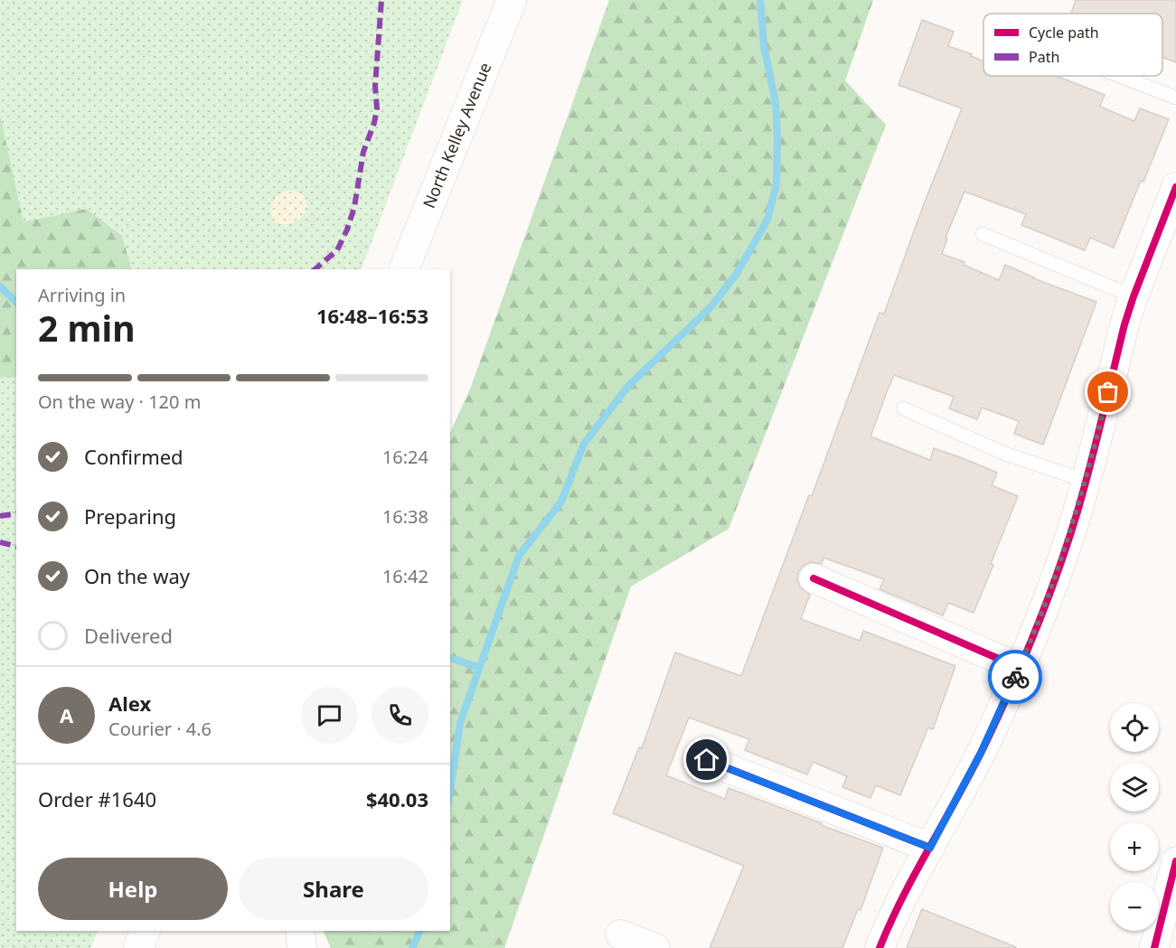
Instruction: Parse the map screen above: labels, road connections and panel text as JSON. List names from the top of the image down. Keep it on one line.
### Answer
{"streets":{"main road":["North Kelley Avenue"]},"legend":["Cycle path","Path"],"page":{"heading":["2 min","Arriving in","16:48–16:53"],"panel":["Alex","Courier · 4.6","Order #1640","$40.03"],"bar":"On the way · 120 m","list":[["Confirmed","16:24"],["Preparing","16:38"],["On the way","16:42"],"Delivered"],"round":"A","map_buttons":["+","−"],"buttons":["Help","Share"]}}
